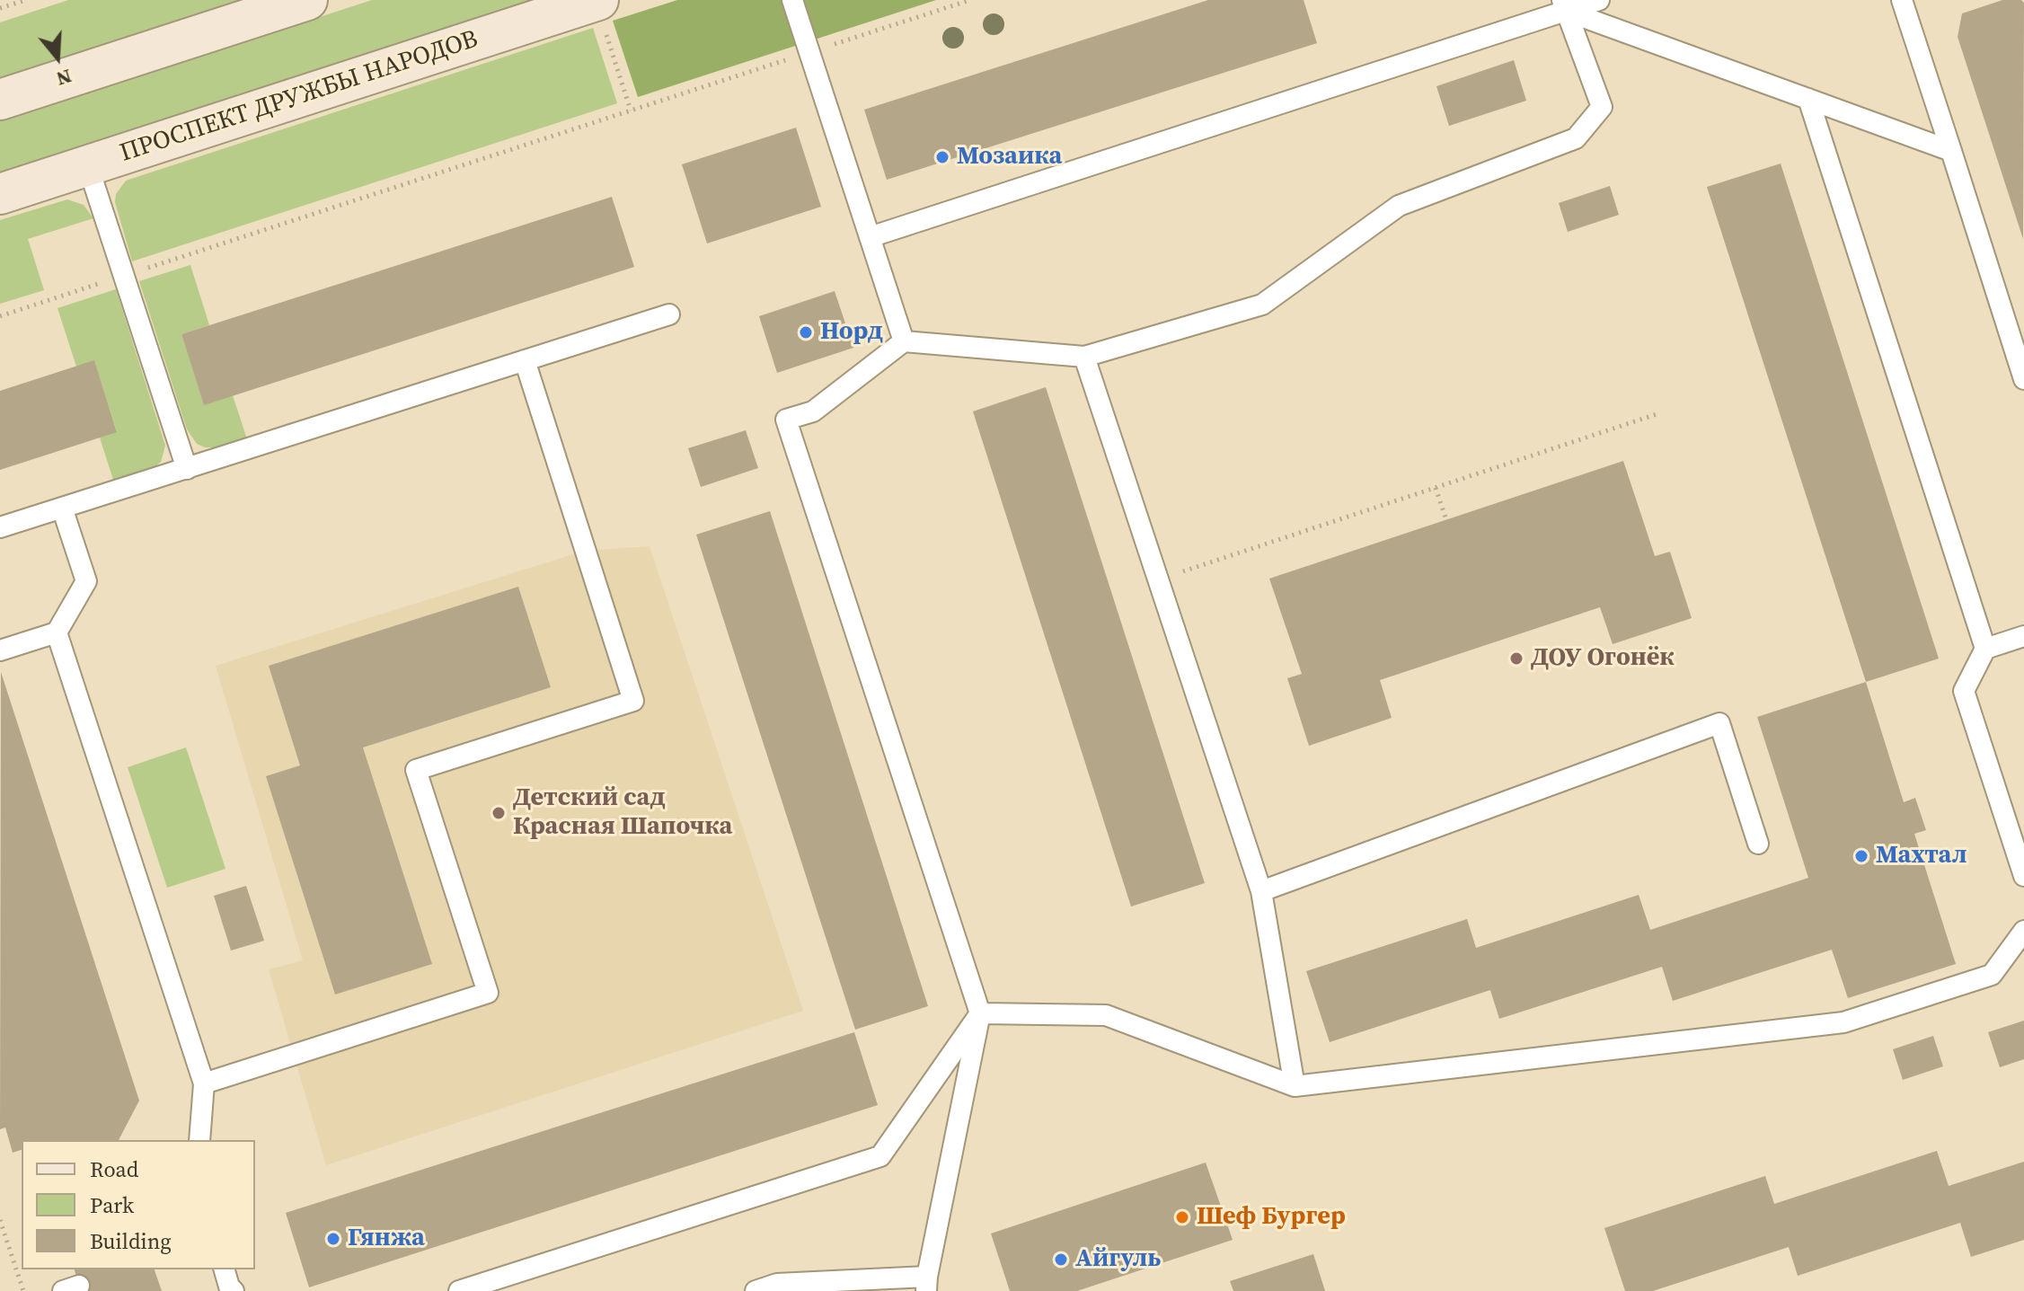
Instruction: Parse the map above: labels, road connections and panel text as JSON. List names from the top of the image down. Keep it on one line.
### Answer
{"streets":{"street":["ПРОСПЕКТ ДРУЖБЫ НАРОДОВ"]},"places":["Мозаика","Норд","ДОУ Огонёк","Детский сад Красная Шапочка","Махтал","Шеф Бургер","Гянжа","Айгуль"],"legend":["Road","Park","Building"],"north":"bottom"}
